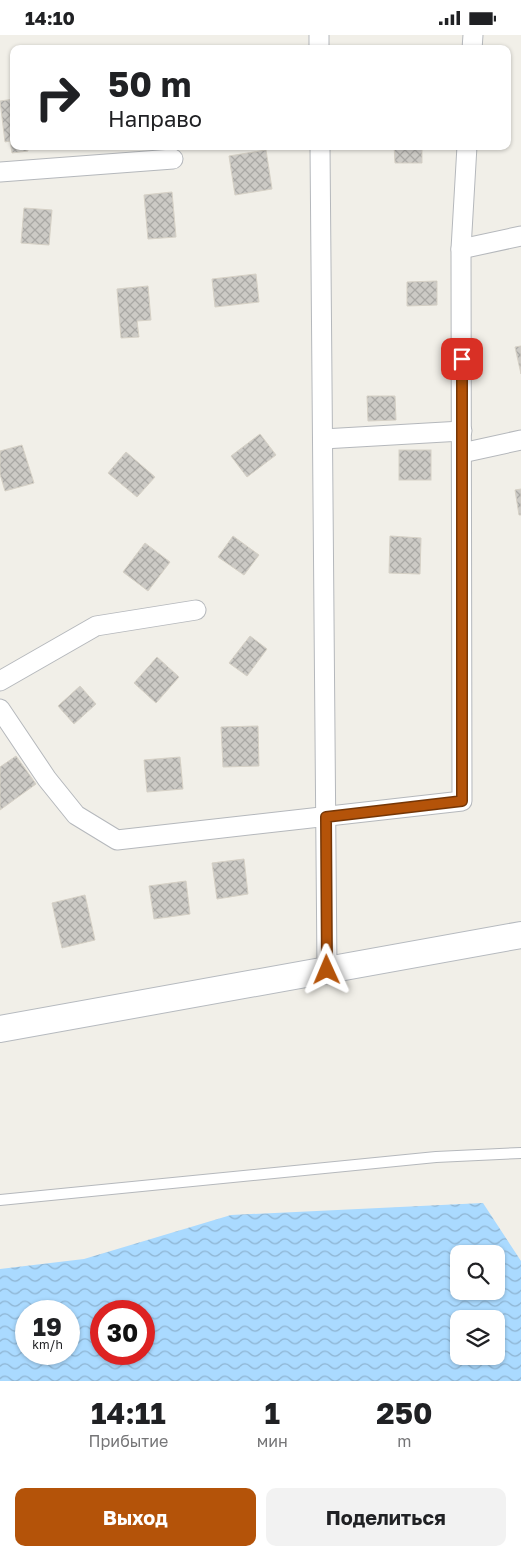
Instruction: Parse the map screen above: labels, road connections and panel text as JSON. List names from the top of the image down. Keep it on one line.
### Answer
{"page":{"status":"14:10","turn":["50 m","Направо"],"speed":"19 km/h","limit":"30","eta":["14:11","Прибытие","1","мин","250","m"],"buttons":["Выход","Поделиться"]}}
